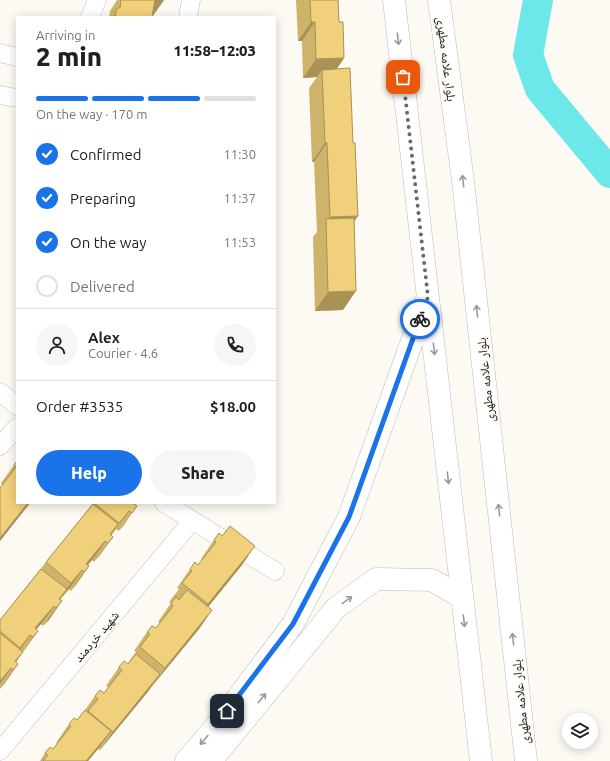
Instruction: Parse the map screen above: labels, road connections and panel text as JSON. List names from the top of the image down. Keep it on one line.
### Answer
{"streets":{"street":["بلوار علامه مطهری","شهید خردمند"]},"page":{"heading":["2 min","Arriving in","11:58–12:03"],"panel":["Alex","Courier · 4.6","Order #3535","$18.00"],"bar":"On the way · 170 m","list":[["Confirmed","11:30"],["Preparing","11:37"],["On the way","11:53"],"Delivered"],"buttons":["Help","Share"]}}
